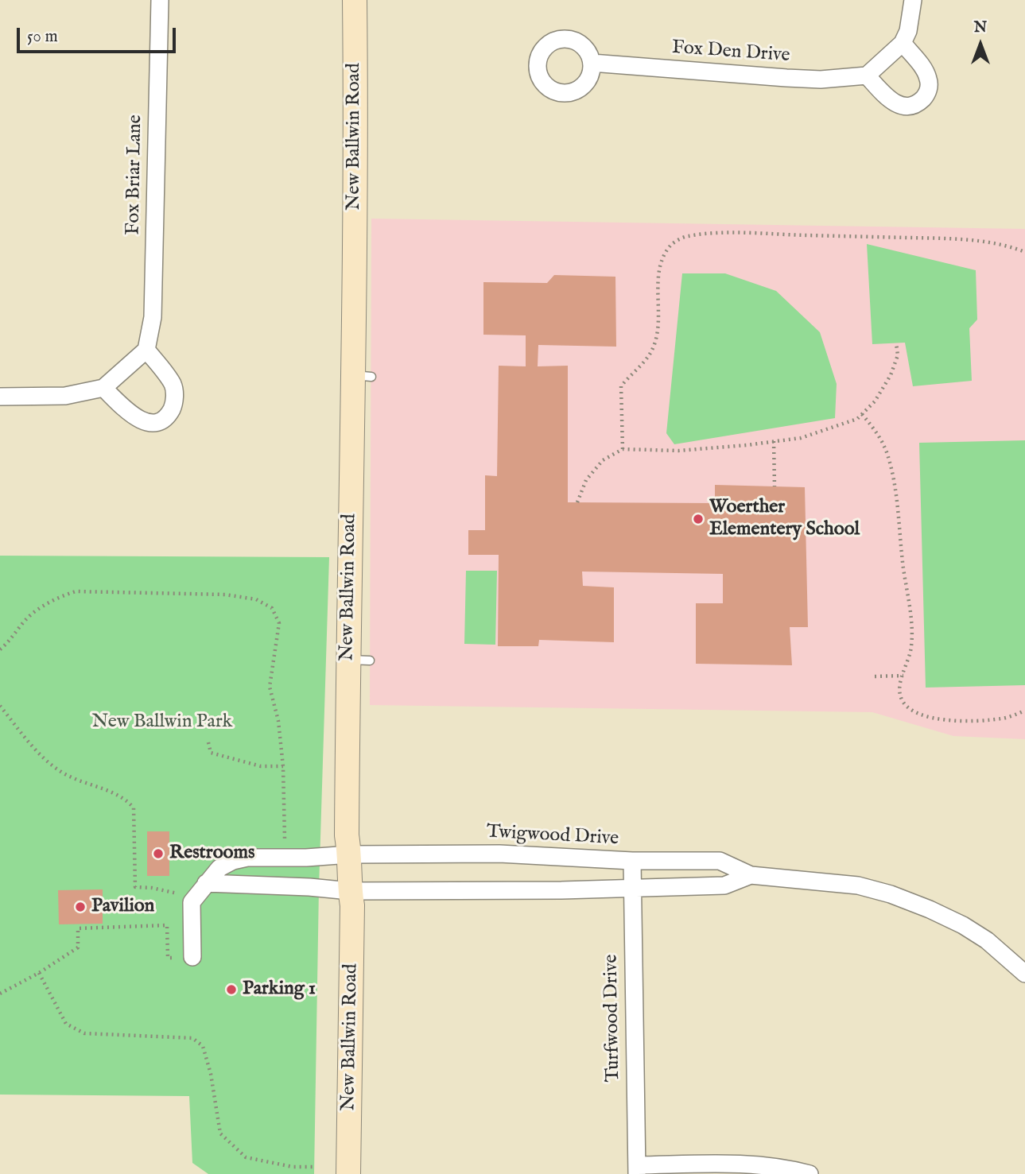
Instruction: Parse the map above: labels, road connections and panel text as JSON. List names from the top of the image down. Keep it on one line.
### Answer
{"streets":{"main road":["New Ballwin Road"],"street":["Fox Den Drive","Fox Briar Lane","Twigwood Drive","Turfwood Drive"]},"crossings":[["New Ballwin Road","Twigwood Drive"],["Twigwood Drive","Turfwood Drive"]],"parks":["New Ballwin Park"],"places":["Woerther Elementery School","Restrooms","Pavilion","Parking 1"],"scale_bar":"50 m","north":"top"}
